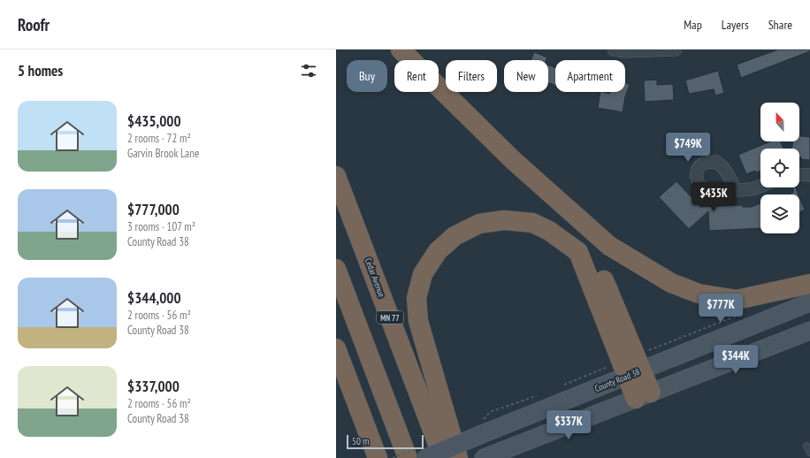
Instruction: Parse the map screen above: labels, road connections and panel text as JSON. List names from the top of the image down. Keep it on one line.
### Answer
{"streets":{"highway":["Cedar Avenue","MN 77"],"main road":["County Road 38"]},"scale_bar":"50 m","north":"top","page":{"header":"Roofr","nav":["Map","Layers","Share"],"heading":"5 homes","chip":["Buy","Rent","Filters","New","Apartment"],"list":[{"name":"$435,000","note":"2 rooms · 72 m² · Garvin Brook Lane"},{"name":"$777,000","note":"3 rooms · 107 m² · County Road 38"},{"name":"$344,000","note":"2 rooms · 56 m² · County Road 38"},{"name":"$337,000","note":"2 rooms · 56 m² · County Road 38"}],"price":["$749K","$435K","$777K","$344K","$337K"],"scale":"50 m"}}
